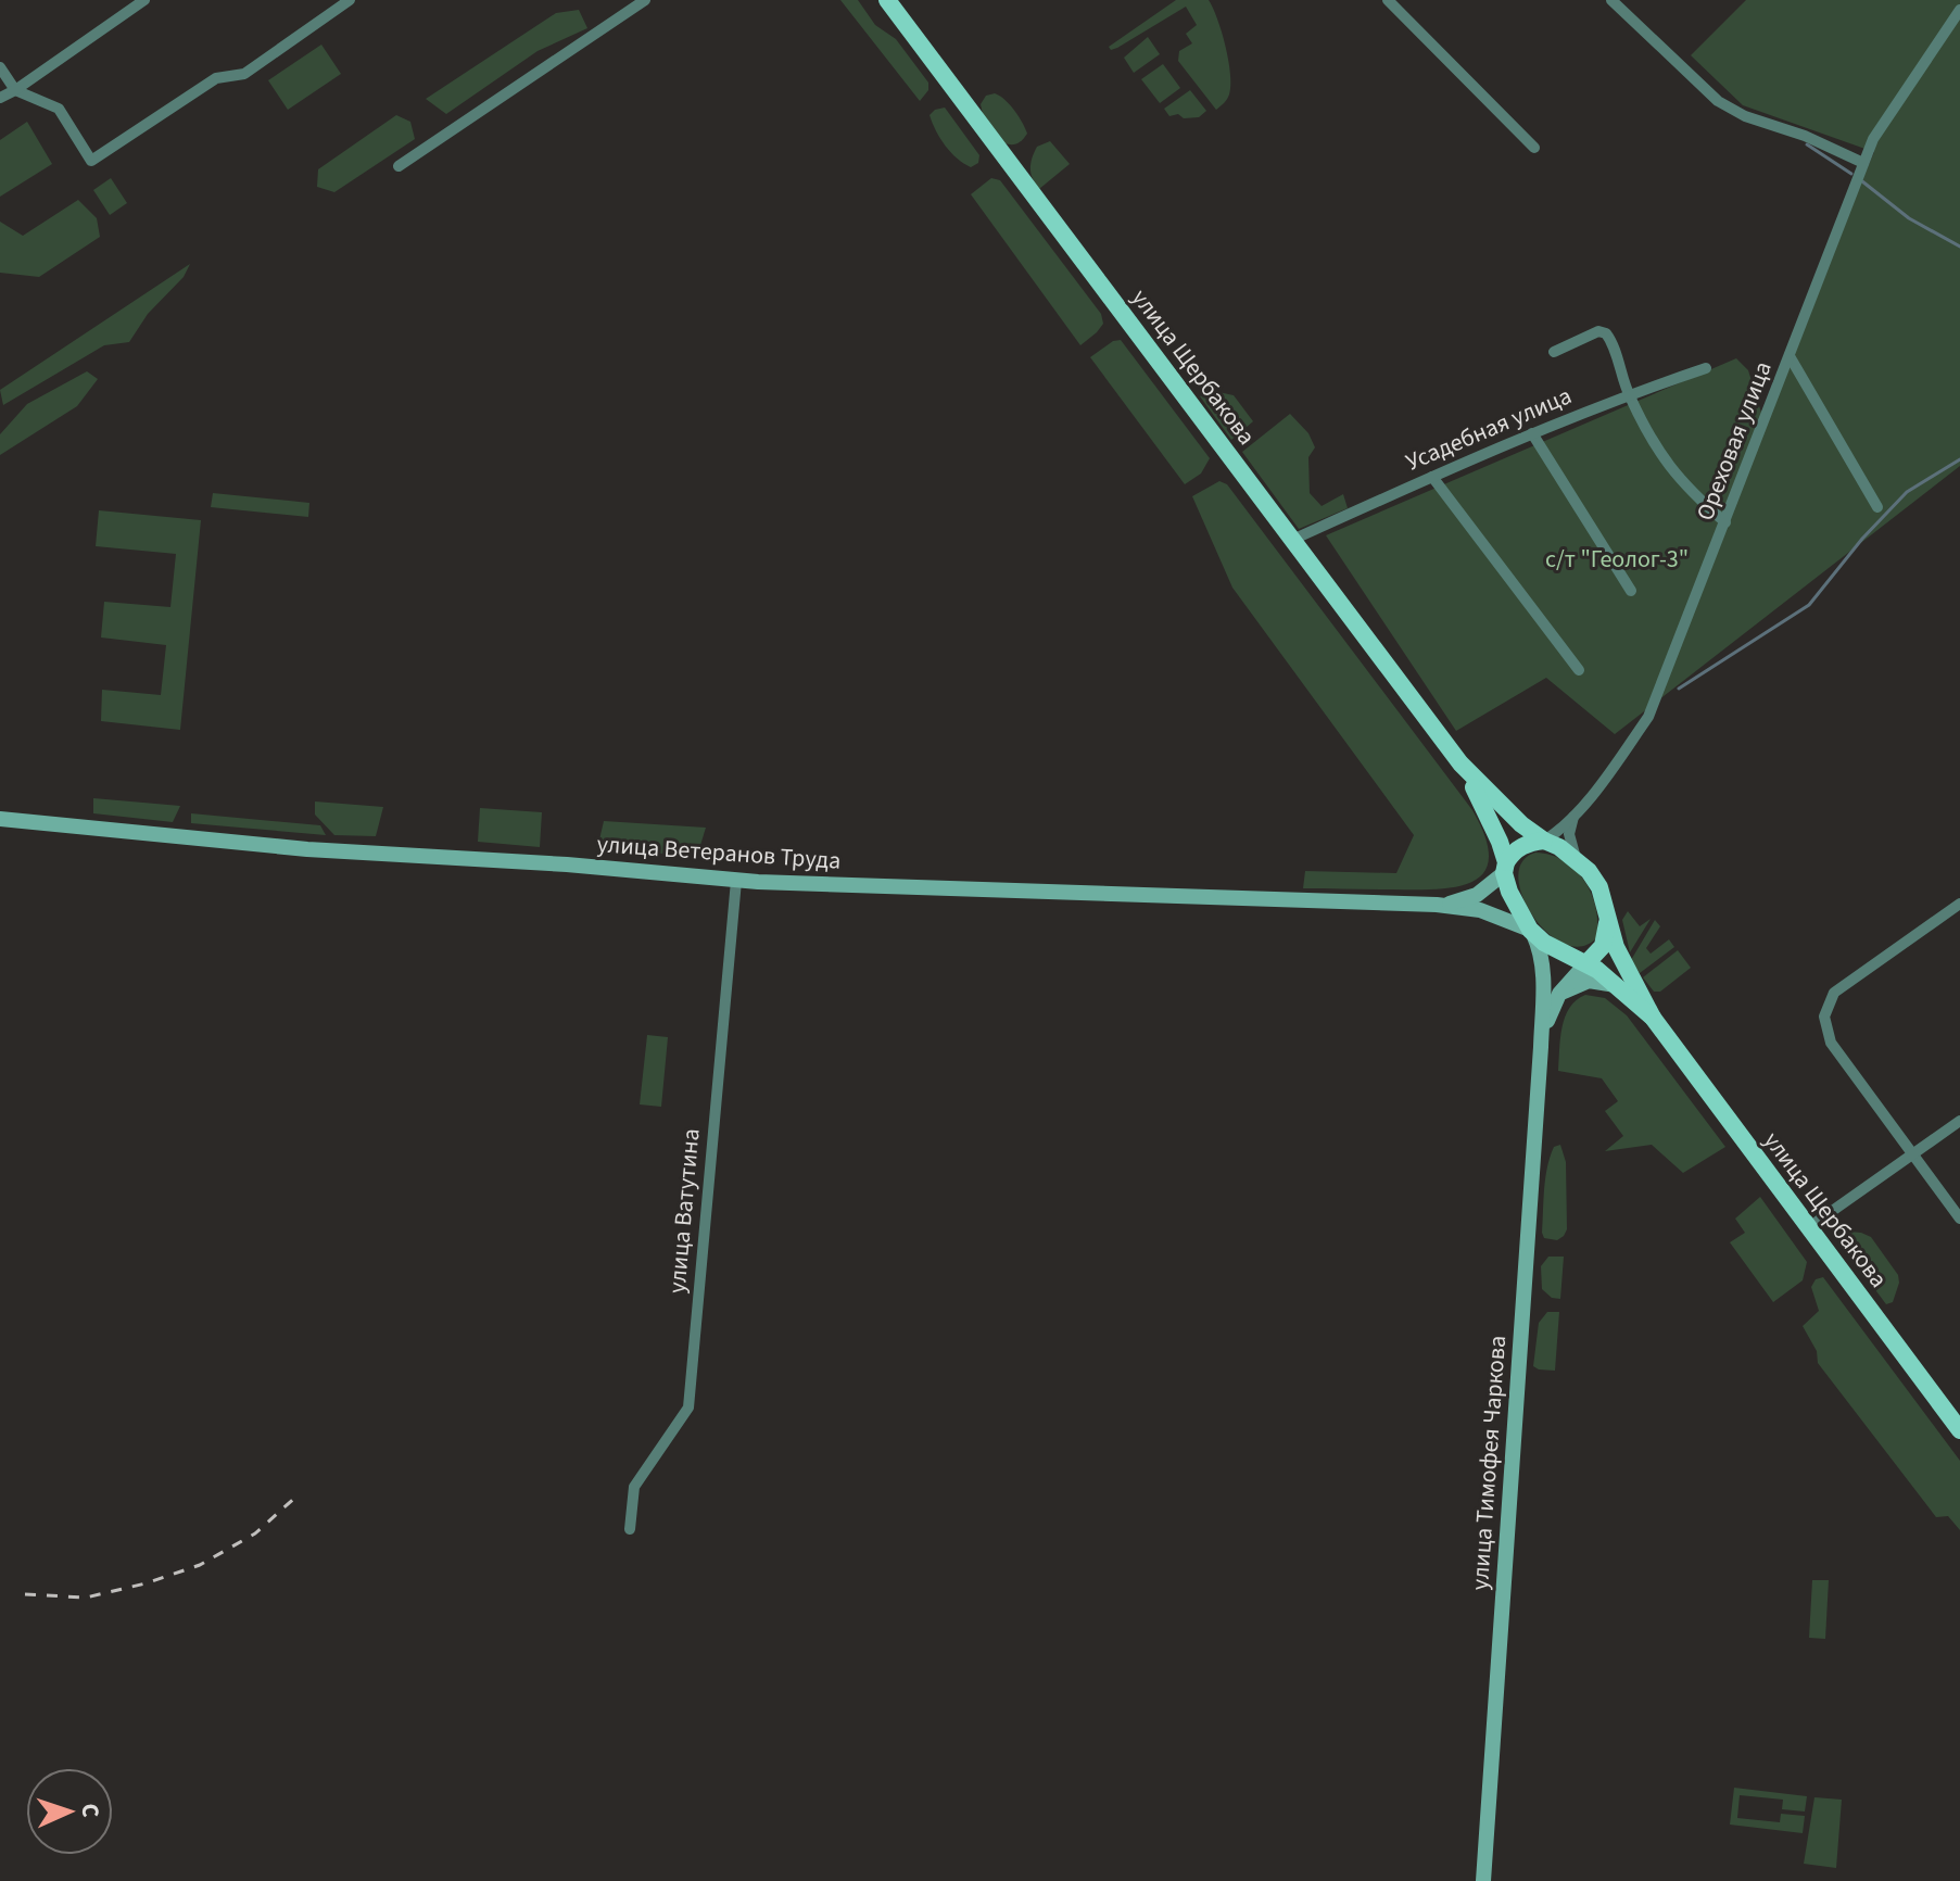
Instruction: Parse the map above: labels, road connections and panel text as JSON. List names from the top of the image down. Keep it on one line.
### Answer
{"streets":{"main road":["улица Щербакова","улица Ветеранов Труда","улица Тимофея Чаркова"],"street":["Усадебная улица","Ореховая улица","улица Ватутина"]},"crossings":[["улица Щербакова","Усадебная улица"],["улица Ветеранов Труда","улица Ватутина"]],"parks":["с/т \"Геолог-3\""],"north":"right"}
